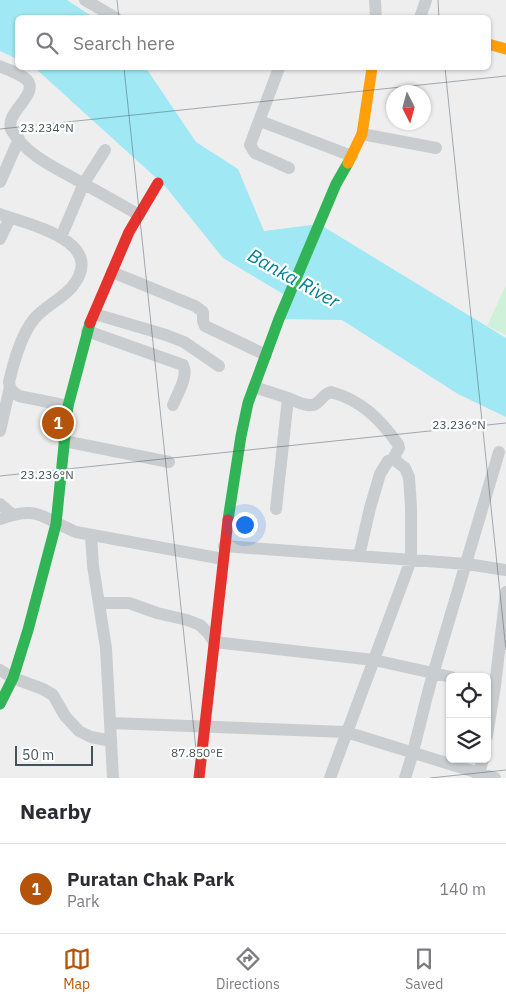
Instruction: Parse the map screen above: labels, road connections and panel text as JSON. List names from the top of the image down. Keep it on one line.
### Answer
{"water":["Banka River"],"scale_bar":"50 m","north":"bottom","page":{"search":"Search here","pins":"1","scale":"50 m","heading":"Nearby","list":[{"mark":"1","name":"Puratan Chak Park","note":"Park","value":"140 m"}],"nav":["Map","Directions","Saved"]},"coordinates":["23.234°N","23.236°N","87.850°E"]}
